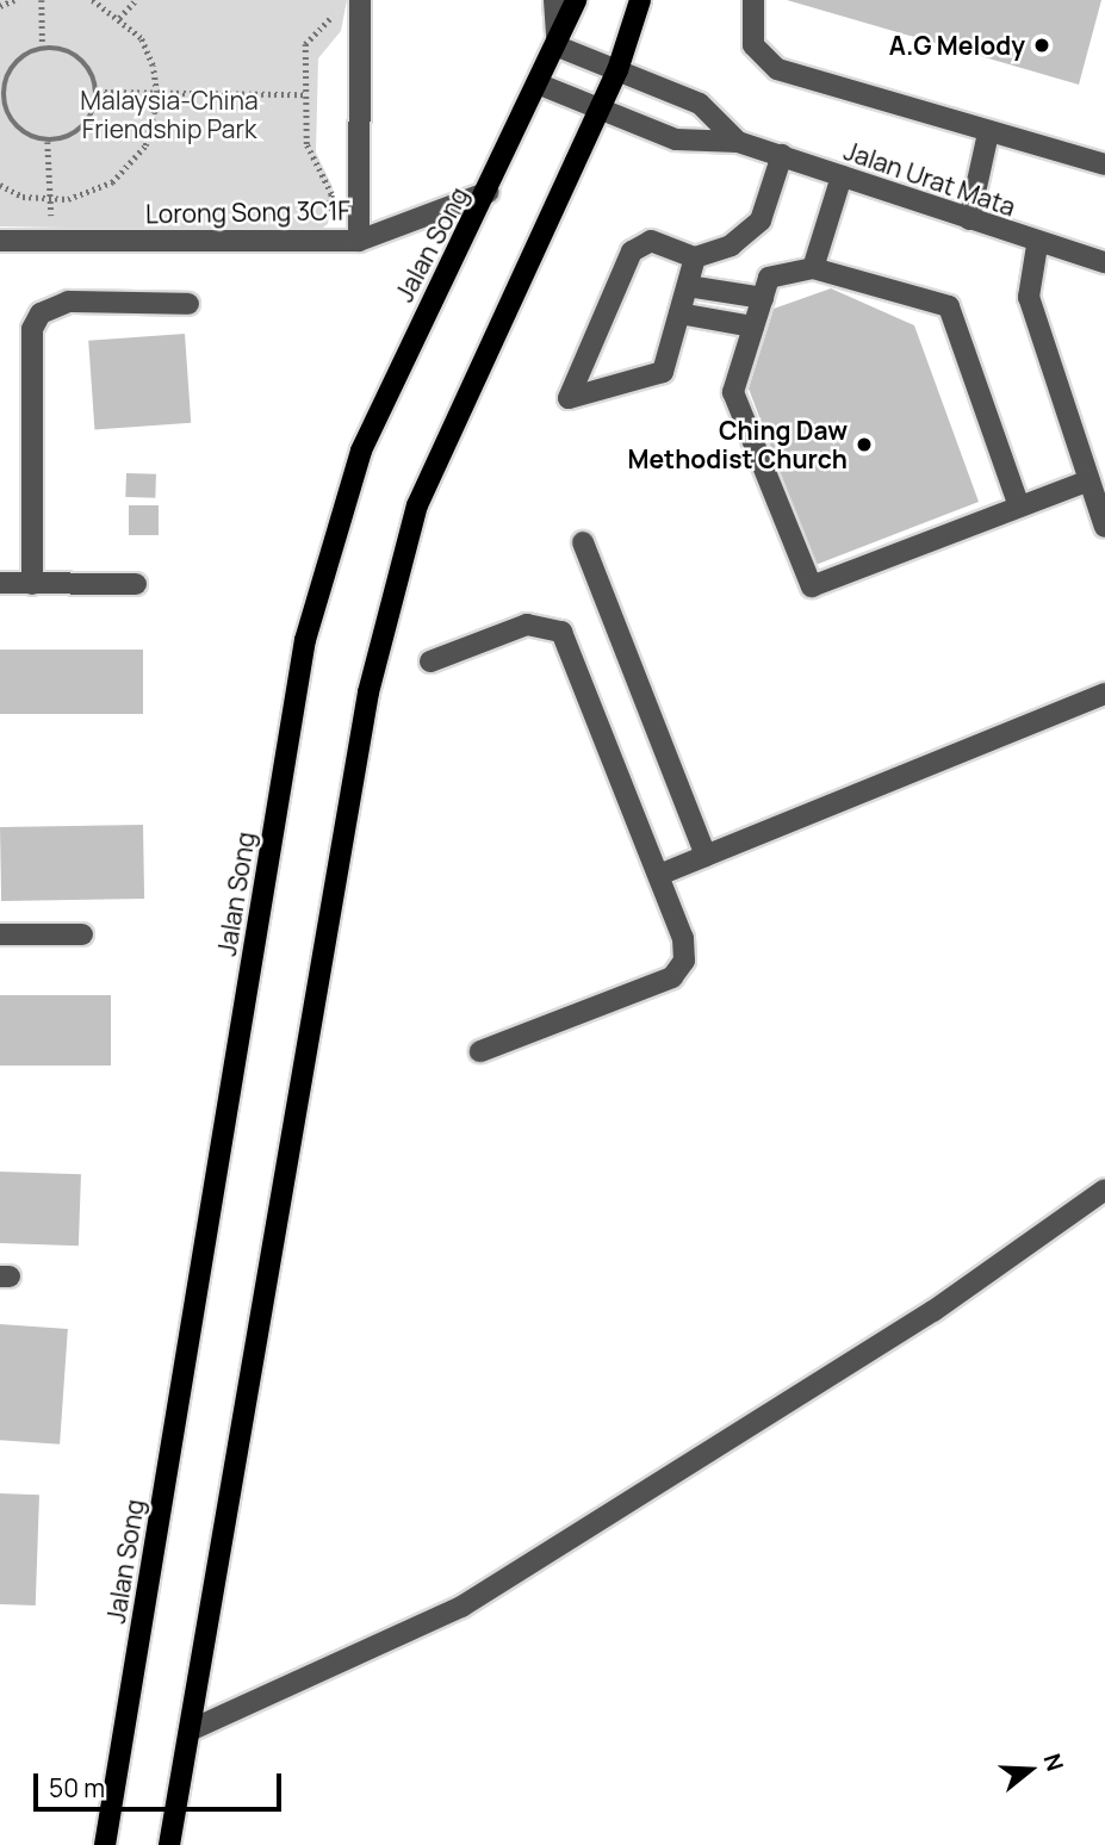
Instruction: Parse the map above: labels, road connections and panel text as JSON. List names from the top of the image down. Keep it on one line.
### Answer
{"streets":{"main road":["Jalan Song"],"street":["Jalan Urat Mata","Lorong Song 3C1F"]},"crossings":[["Jalan Urat Mata","Jalan Song"],["Lorong Song 3C1F","Jalan Song"]],"parks":["Malaysia-China Friendship Park"],"places":["A.G Melody","Ching Daw Methodist Church"],"scale_bar":"50 m","north":"right"}
